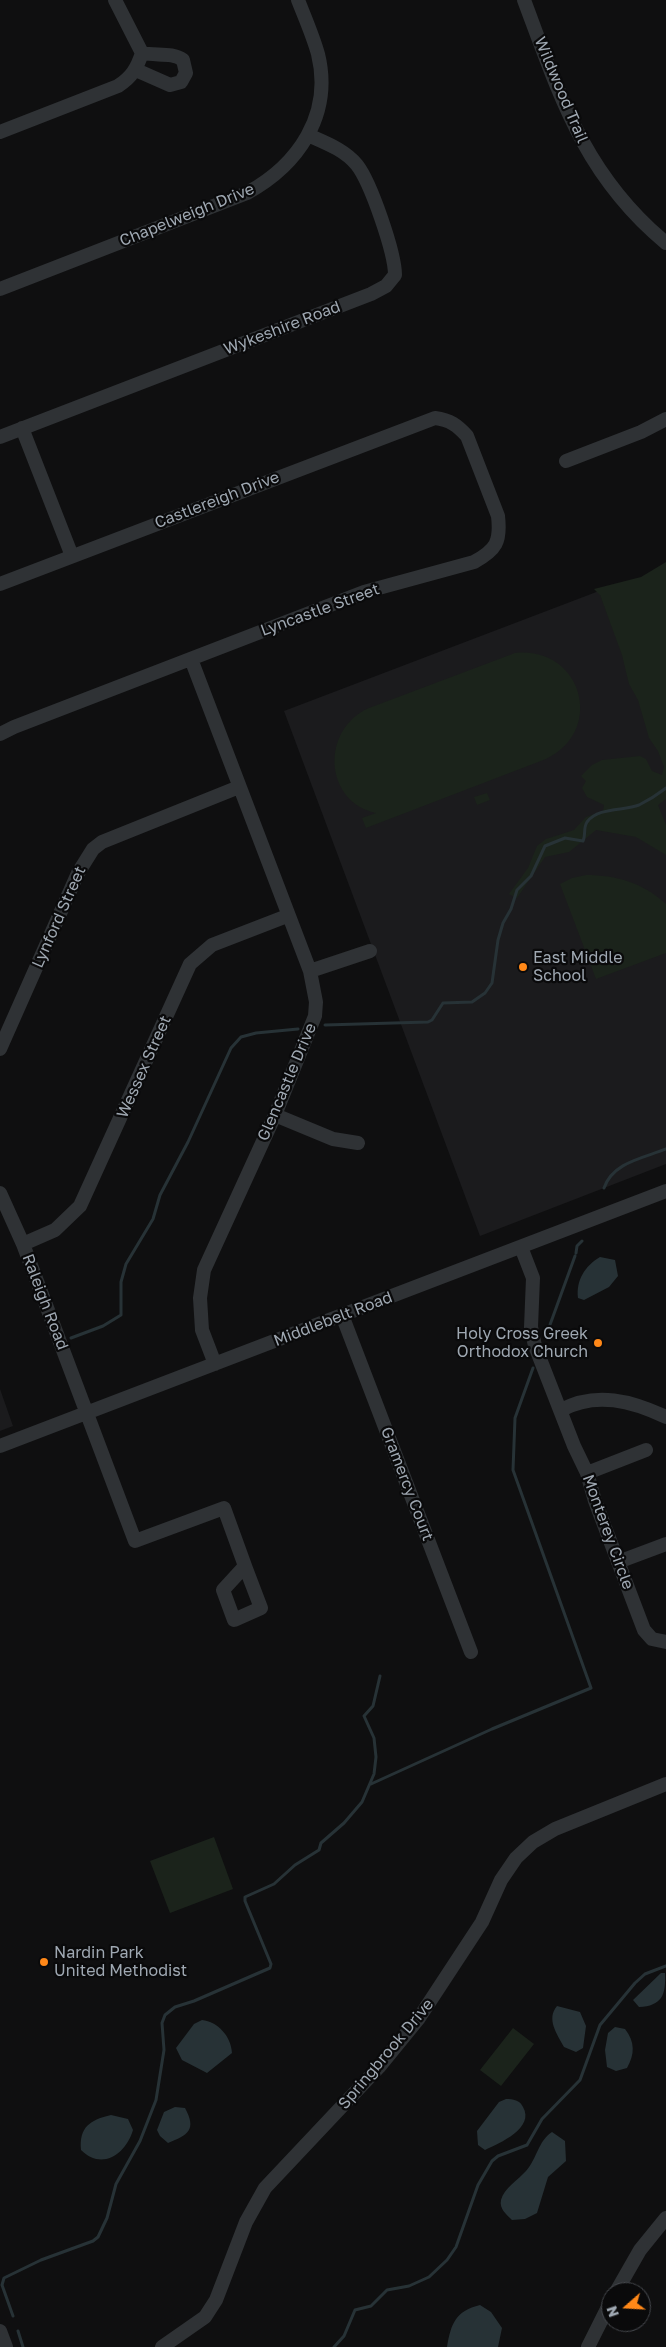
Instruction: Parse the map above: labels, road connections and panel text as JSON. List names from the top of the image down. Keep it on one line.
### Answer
{"streets":{"street":["Wildwood Trail","Chapelweigh Drive","Wykeshire Road","Castlereigh Drive","Lyncastle Street","Lynford Street","Wessex Street","Glencastle Drive","Raleigh Road","Middlebelt Road","Gramercy Court","Monterey Circle","Springbrook Drive"]},"crossings":[["Chapelweigh Drive","Wykeshire Road"],["Castlereigh Drive","Lyncastle Street"],["Lyncastle Street","Glencastle Drive"],["Lynford Street","Glencastle Drive"],["Wessex Street","Glencastle Drive"],["Wessex Street","Raleigh Road"],["Glencastle Drive","Middlebelt Road"],["Raleigh Road","Middlebelt Road"],["Middlebelt Road","Gramercy Court"],["Middlebelt Road","Monterey Circle"]],"places":["East Middle School","Holy Cross Greek Orthodox Church","Nardin Park United Methodist"],"north":"left"}
